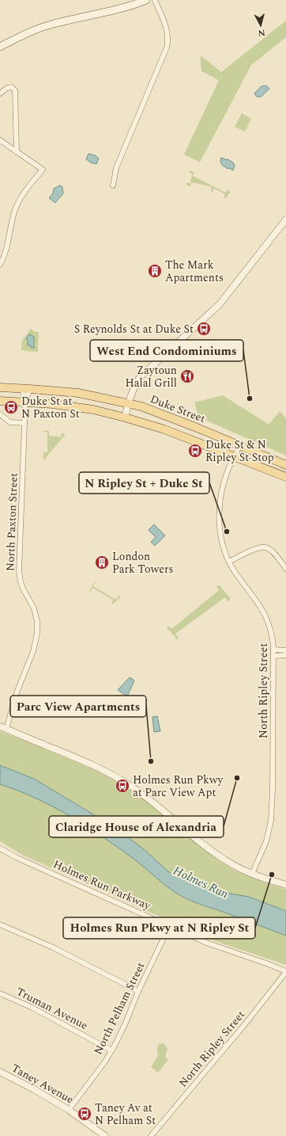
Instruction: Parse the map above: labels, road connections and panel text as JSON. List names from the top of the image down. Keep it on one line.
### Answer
{"streets":{"main road":["Duke Street"],"street":["North Paxton Street","North Ripley Street","Holmes Run Parkway","Truman Avenue","North Pelham Street","Taney Avenue"]},"crossings":[["Duke Street","North Paxton Street"],["Duke Street","North Ripley Street"],["North Ripley Street","Holmes Run Parkway"],["Holmes Run Parkway","North Pelham Street"],["Truman Avenue","North Pelham Street"],["North Pelham Street","Taney Avenue"]],"water":["Holmes Run"],"places":{"building":["The Mark Apartments","London Park Towers"],"bus stop":["S Reynolds St at Duke St","Duke St at N Paxton St","Duke St & N Ripley St Stop","Holmes Run Pkwy at Parc View Apt","Taney Av at N Pelham St"],"restaurant":["Zaytoun Halal Grill"],"other":["West End Condominiums","N Ripley St + Duke St","Parc View Apartments","Claridge House of Alexandria","Holmes Run Pkwy at N Ripley St"]},"north":"bottom"}
